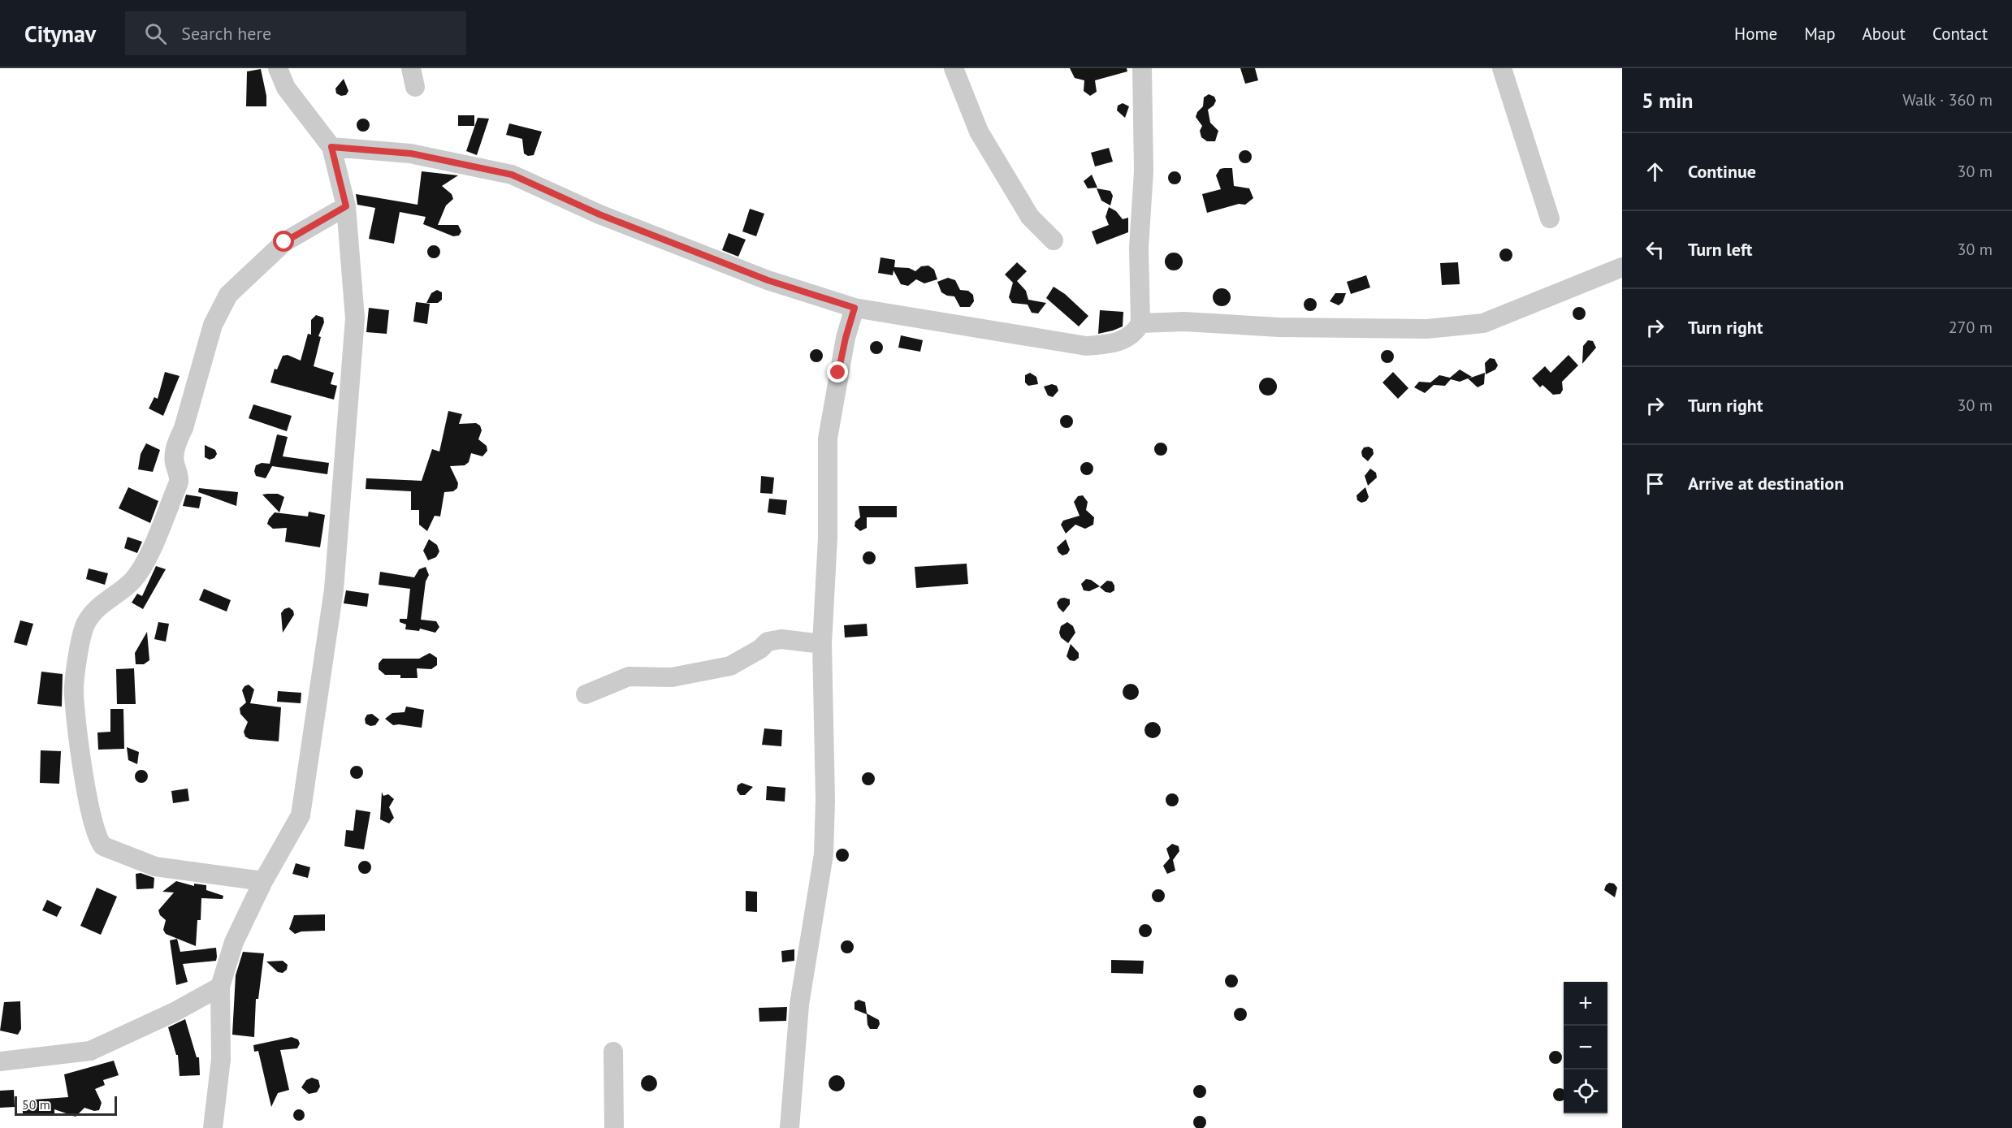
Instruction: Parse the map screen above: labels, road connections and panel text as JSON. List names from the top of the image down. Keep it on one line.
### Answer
{"scale_bar":"50 m","page":{"header":"Citynav","search":"Search here","nav":["Home","Map","About","Contact"],"heading":["5 min","Walk · 360 m"],"list":[["Continue","30 m"],["Turn left","30 m"],["Turn right","270 m"],["Turn right","30 m"],"Arrive at destination"],"map_buttons":["+","−"],"scale":"50 m"}}
